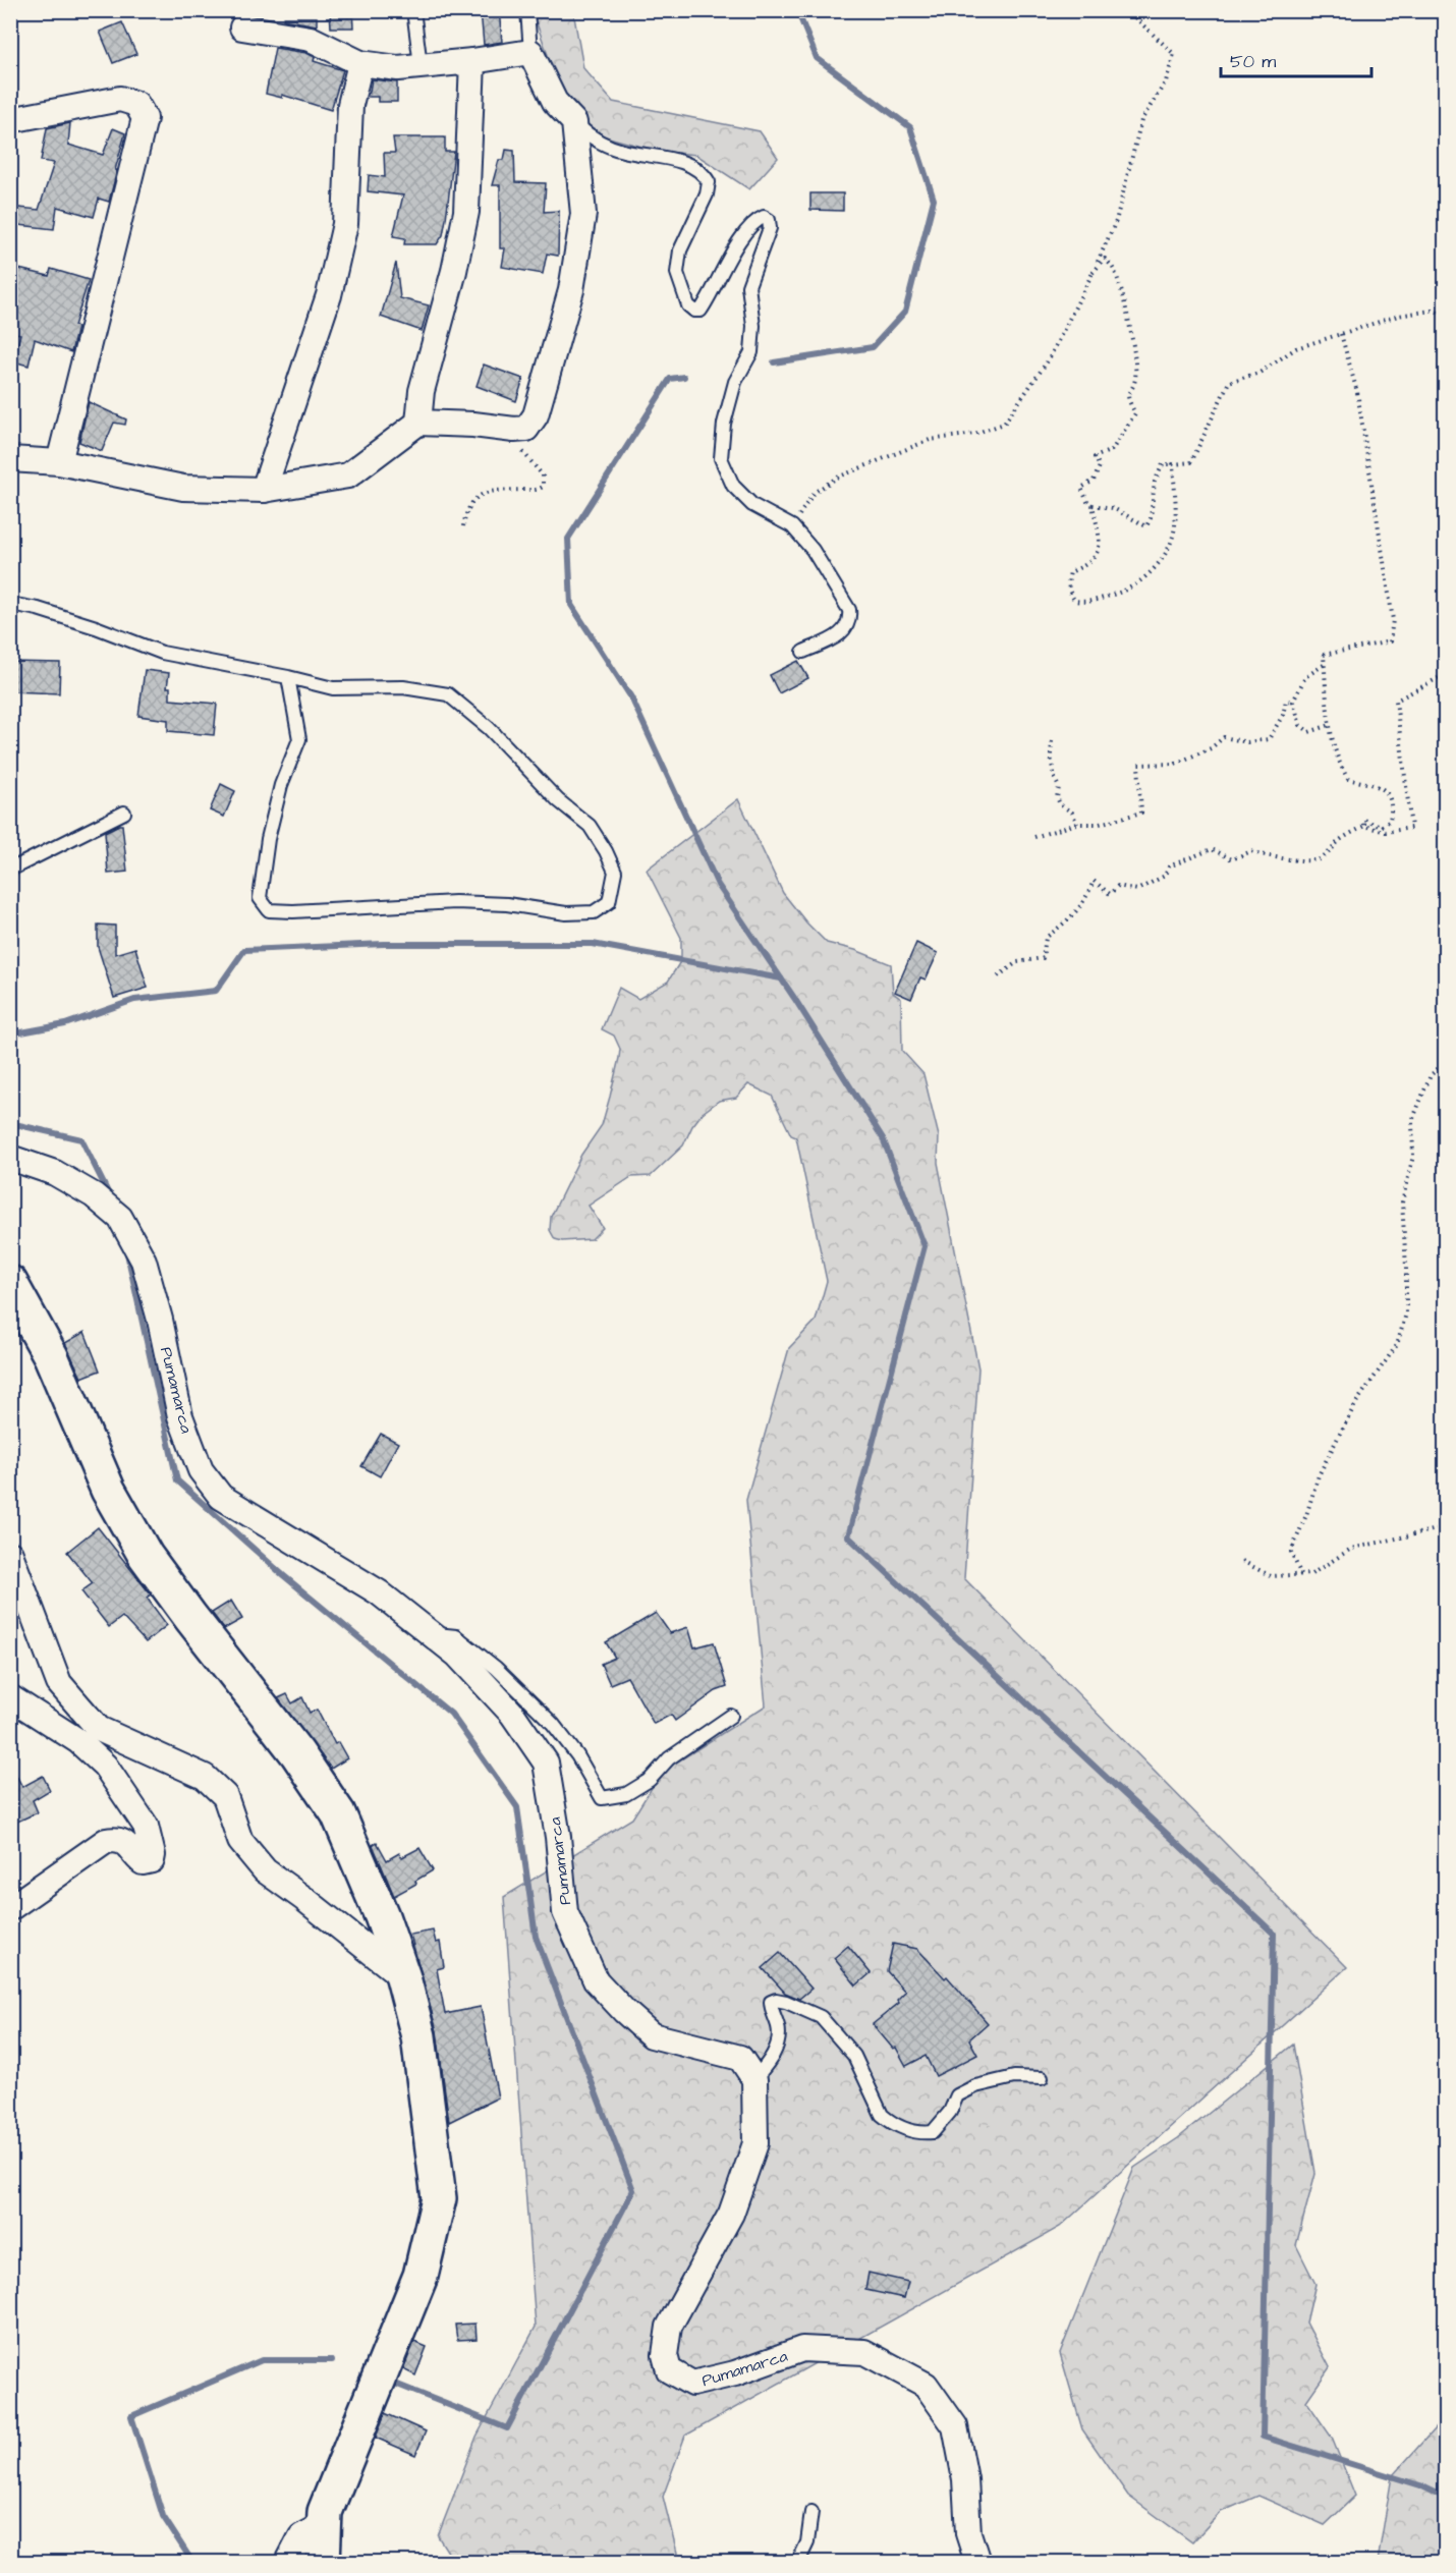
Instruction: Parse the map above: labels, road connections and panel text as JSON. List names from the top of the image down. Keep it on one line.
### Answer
{"streets":{"street":["Pumamarca"]},"scale_bar":"50 m"}
